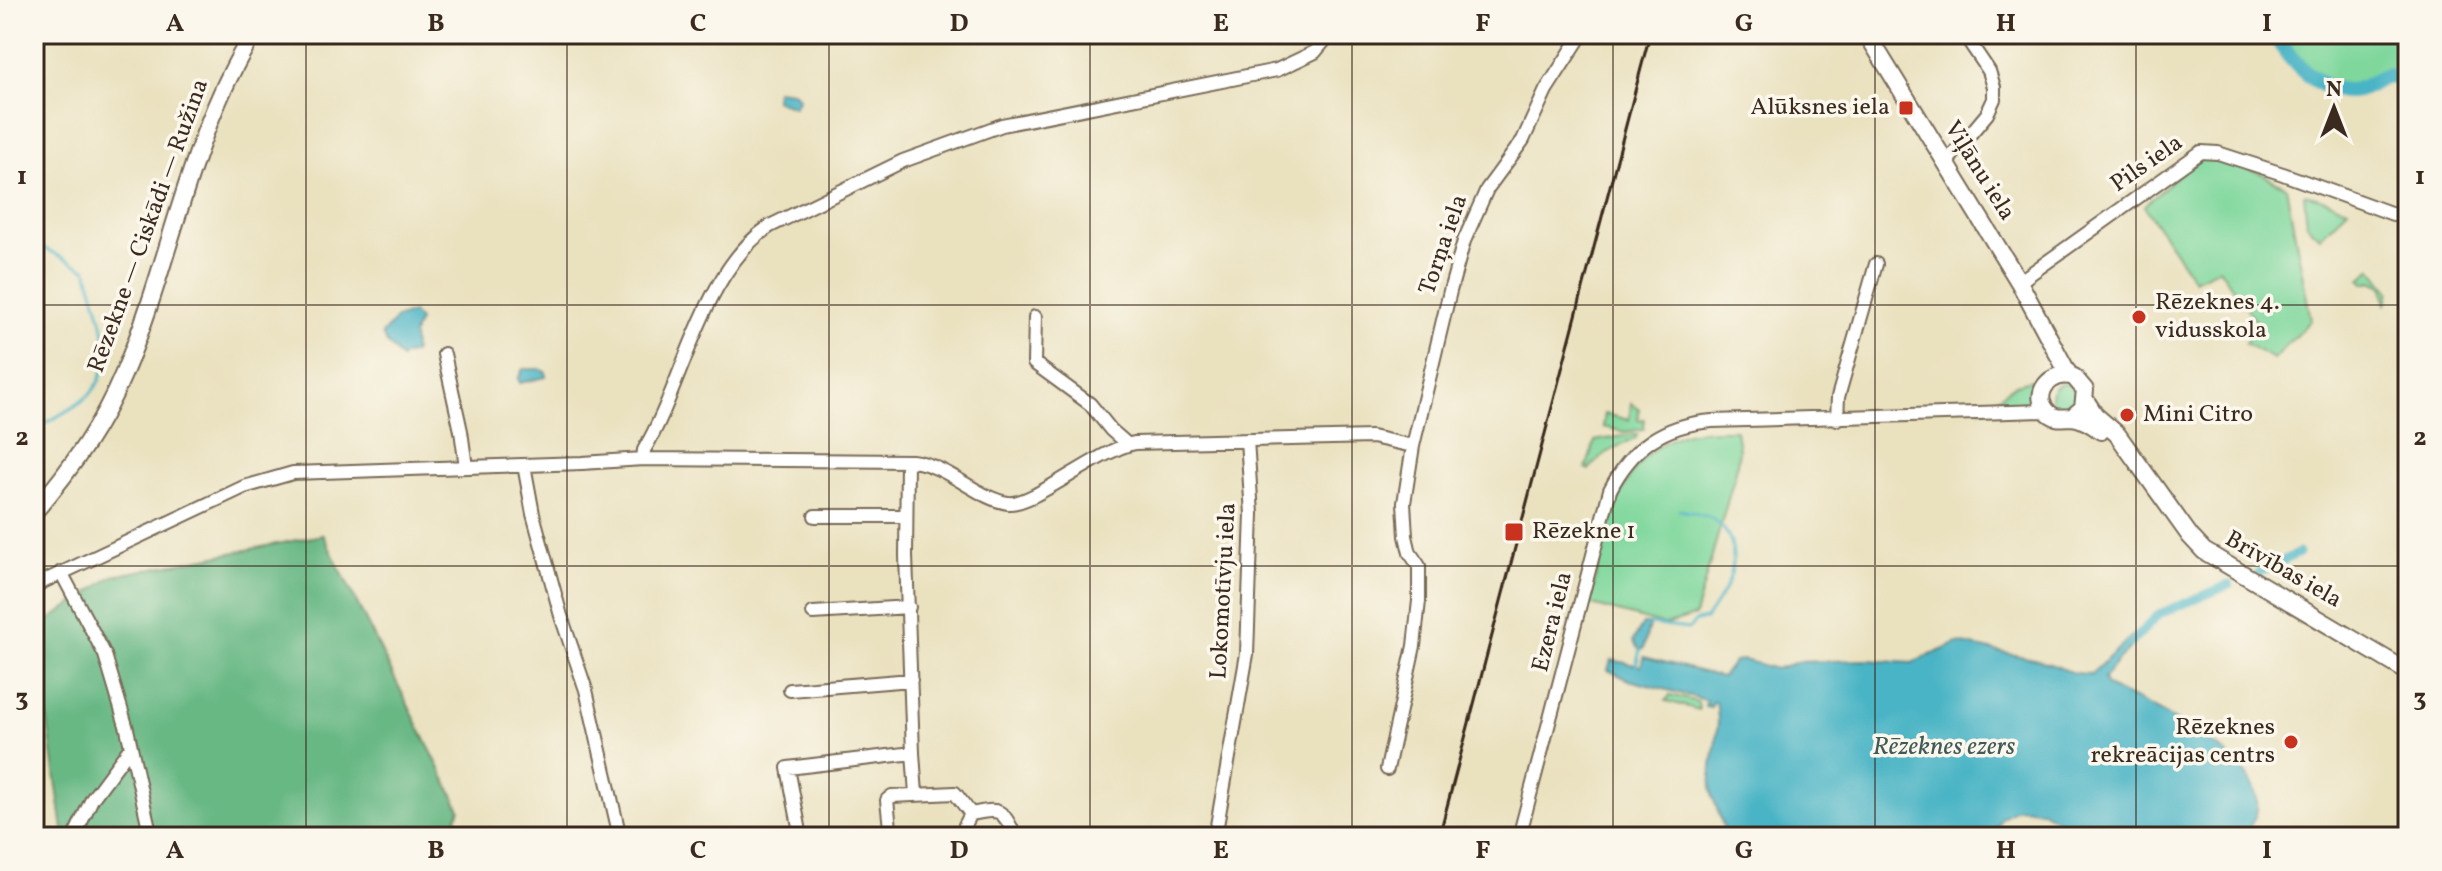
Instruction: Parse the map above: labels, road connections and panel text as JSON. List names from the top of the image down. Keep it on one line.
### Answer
{"streets":{"main road":["Viļānu iela","Rēzekne — Ciskādi — Ružina","Brīvības iela"],"street":["Pils iela","Torņa iela","Lokomotīvju iela","Ezera iela"]},"crossings":[["Pils iela","Viļānu iela"]],"water":["Rēzeknes ezers"],"places":{"transit":["Alūksnes iela","Rēzekne 1"],"other":["Rēzeknes 4. vidusskola","Mini Citro","Rēzeknes rekreācijas centrs"]},"north":"top","grid":{"columns":["A","B","C","D","E","F","G","H","I"],"rows":["1","2","3"]}}
